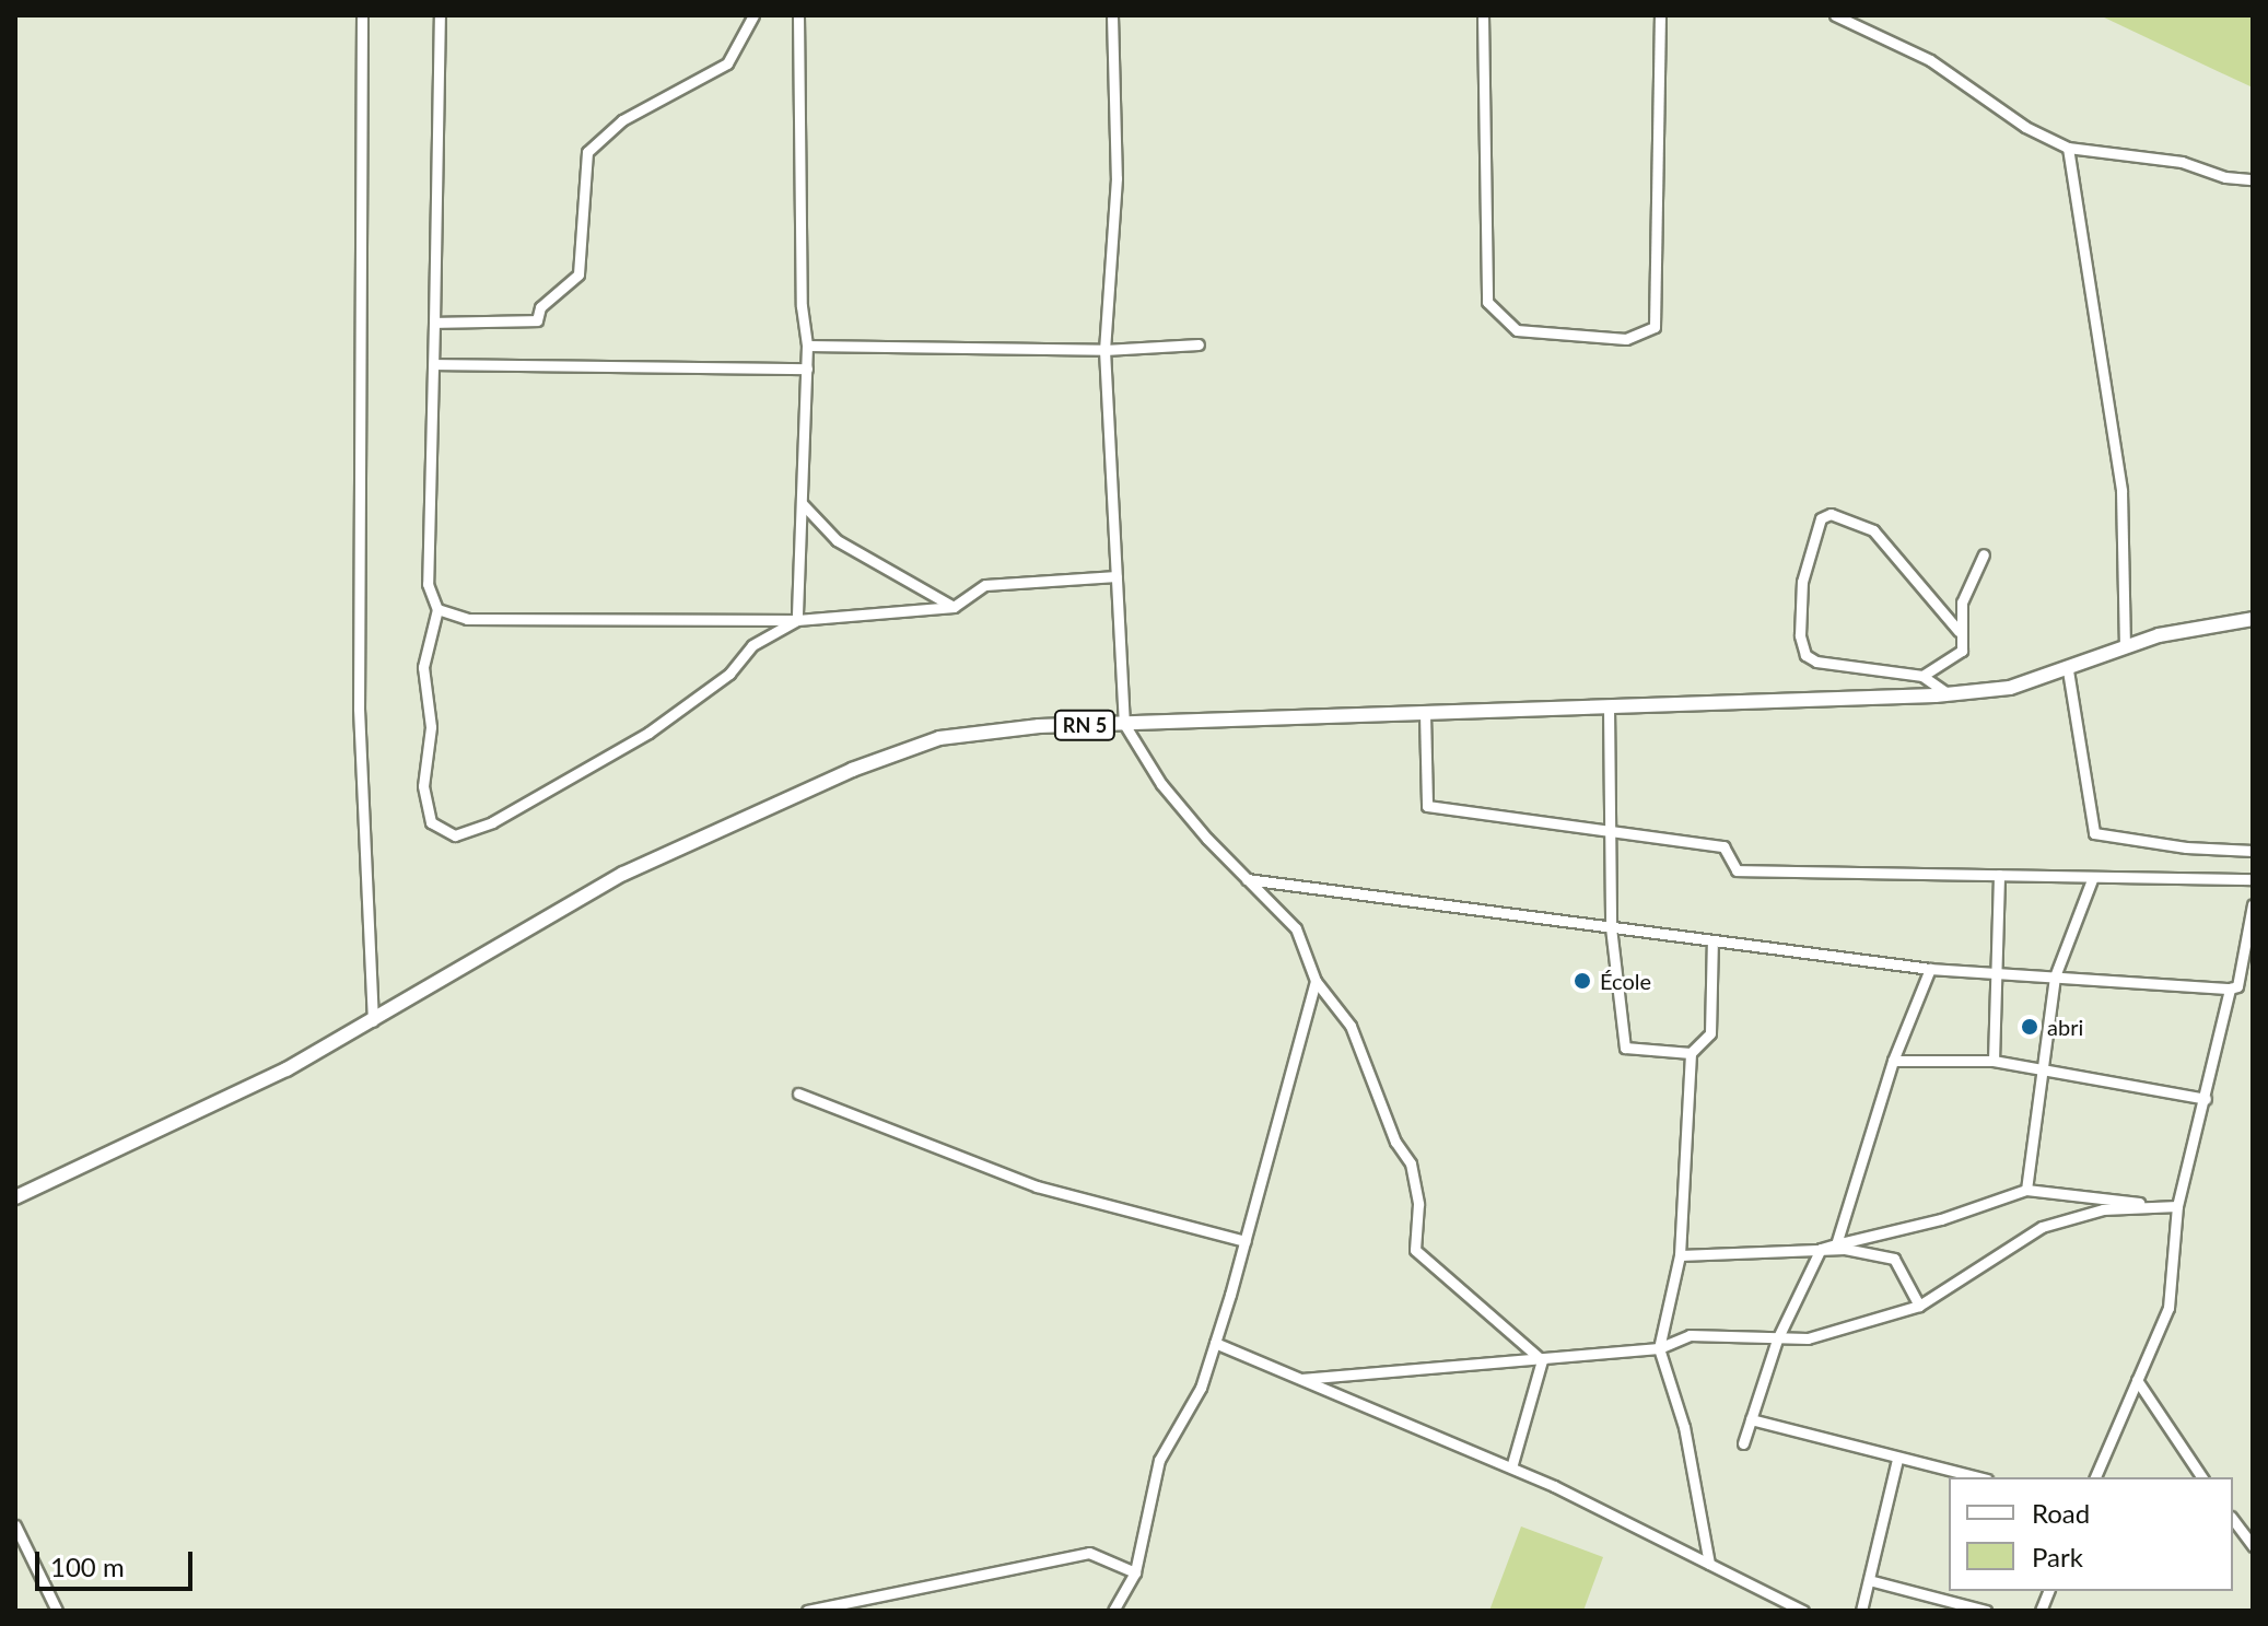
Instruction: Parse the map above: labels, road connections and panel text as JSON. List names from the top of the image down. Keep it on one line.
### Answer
{"streets":{"main road":["RN 5"]},"places":["École","abri"],"legend":["Road","Park"],"scale_bar":"100 m"}
